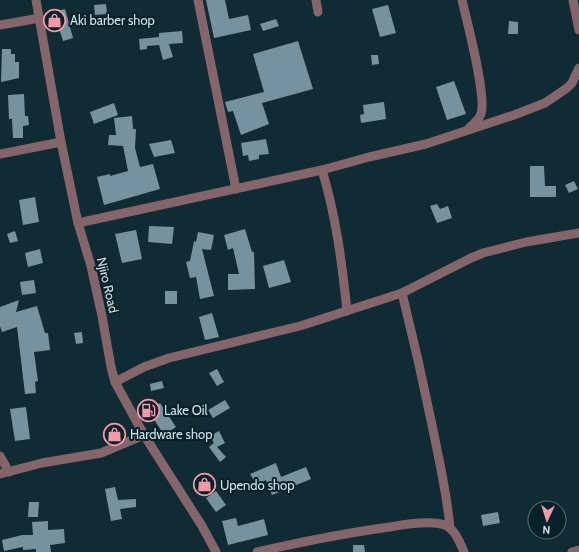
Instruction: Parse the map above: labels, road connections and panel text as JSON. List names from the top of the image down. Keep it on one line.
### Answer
{"streets":{"street":["Njiro Road"]},"places":{"shop":["Aki barber shop","Hardware shop","Upendo shop"],"fuel station":["Lake Oil"]},"north":"bottom"}
